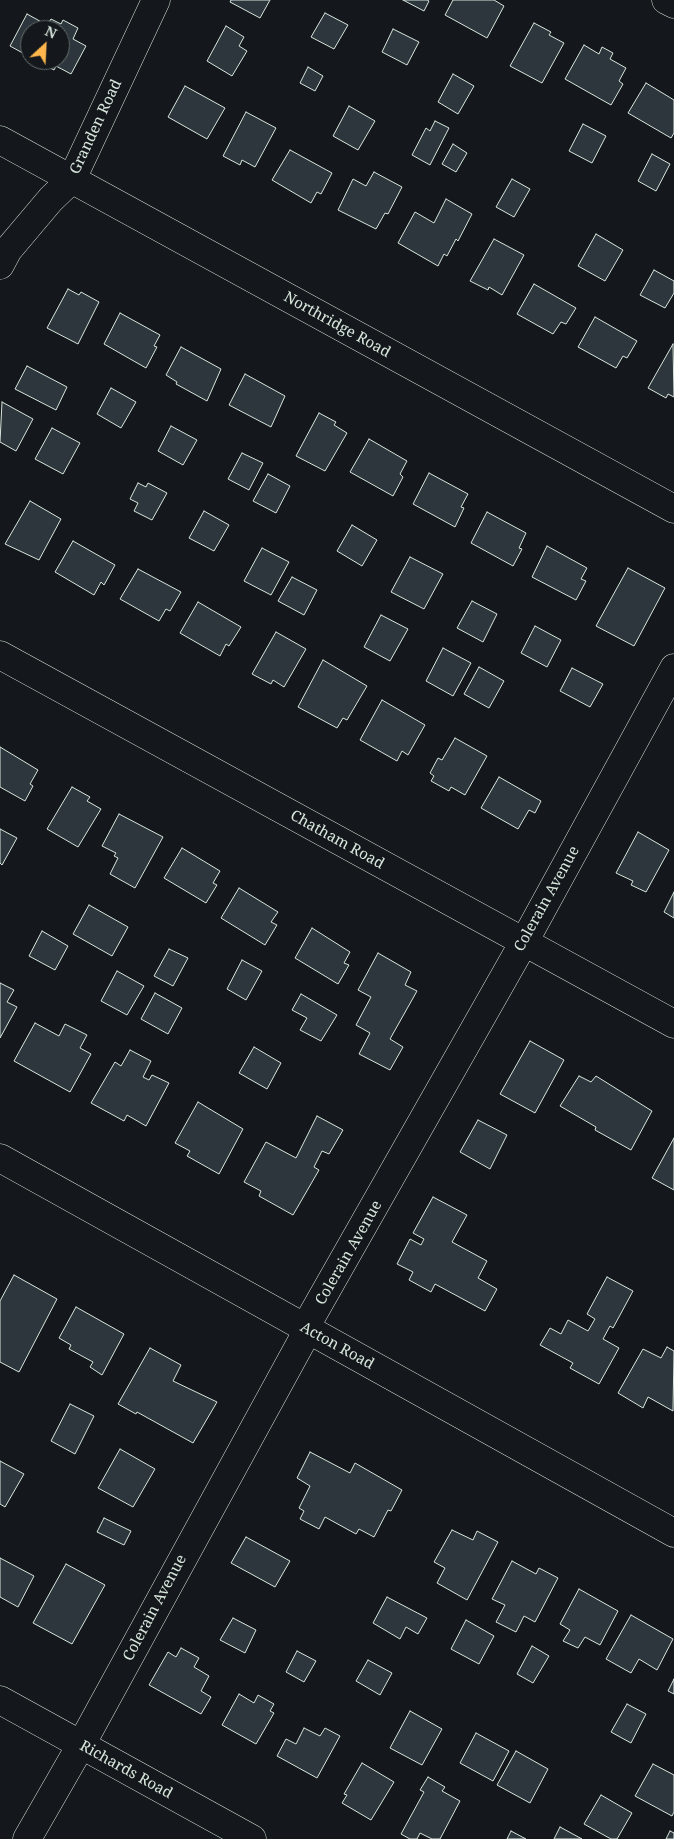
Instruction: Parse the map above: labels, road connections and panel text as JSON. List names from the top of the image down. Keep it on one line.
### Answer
{"streets":{"street":["Granden Road","Northridge Road","Chatham Road","Colerain Avenue","Acton Road","Richards Road"]},"crossings":[["Granden Road","Northridge Road"],["Chatham Road","Colerain Avenue"],["Colerain Avenue","Acton Road"],["Colerain Avenue","Richards Road"]],"north":"top right"}
